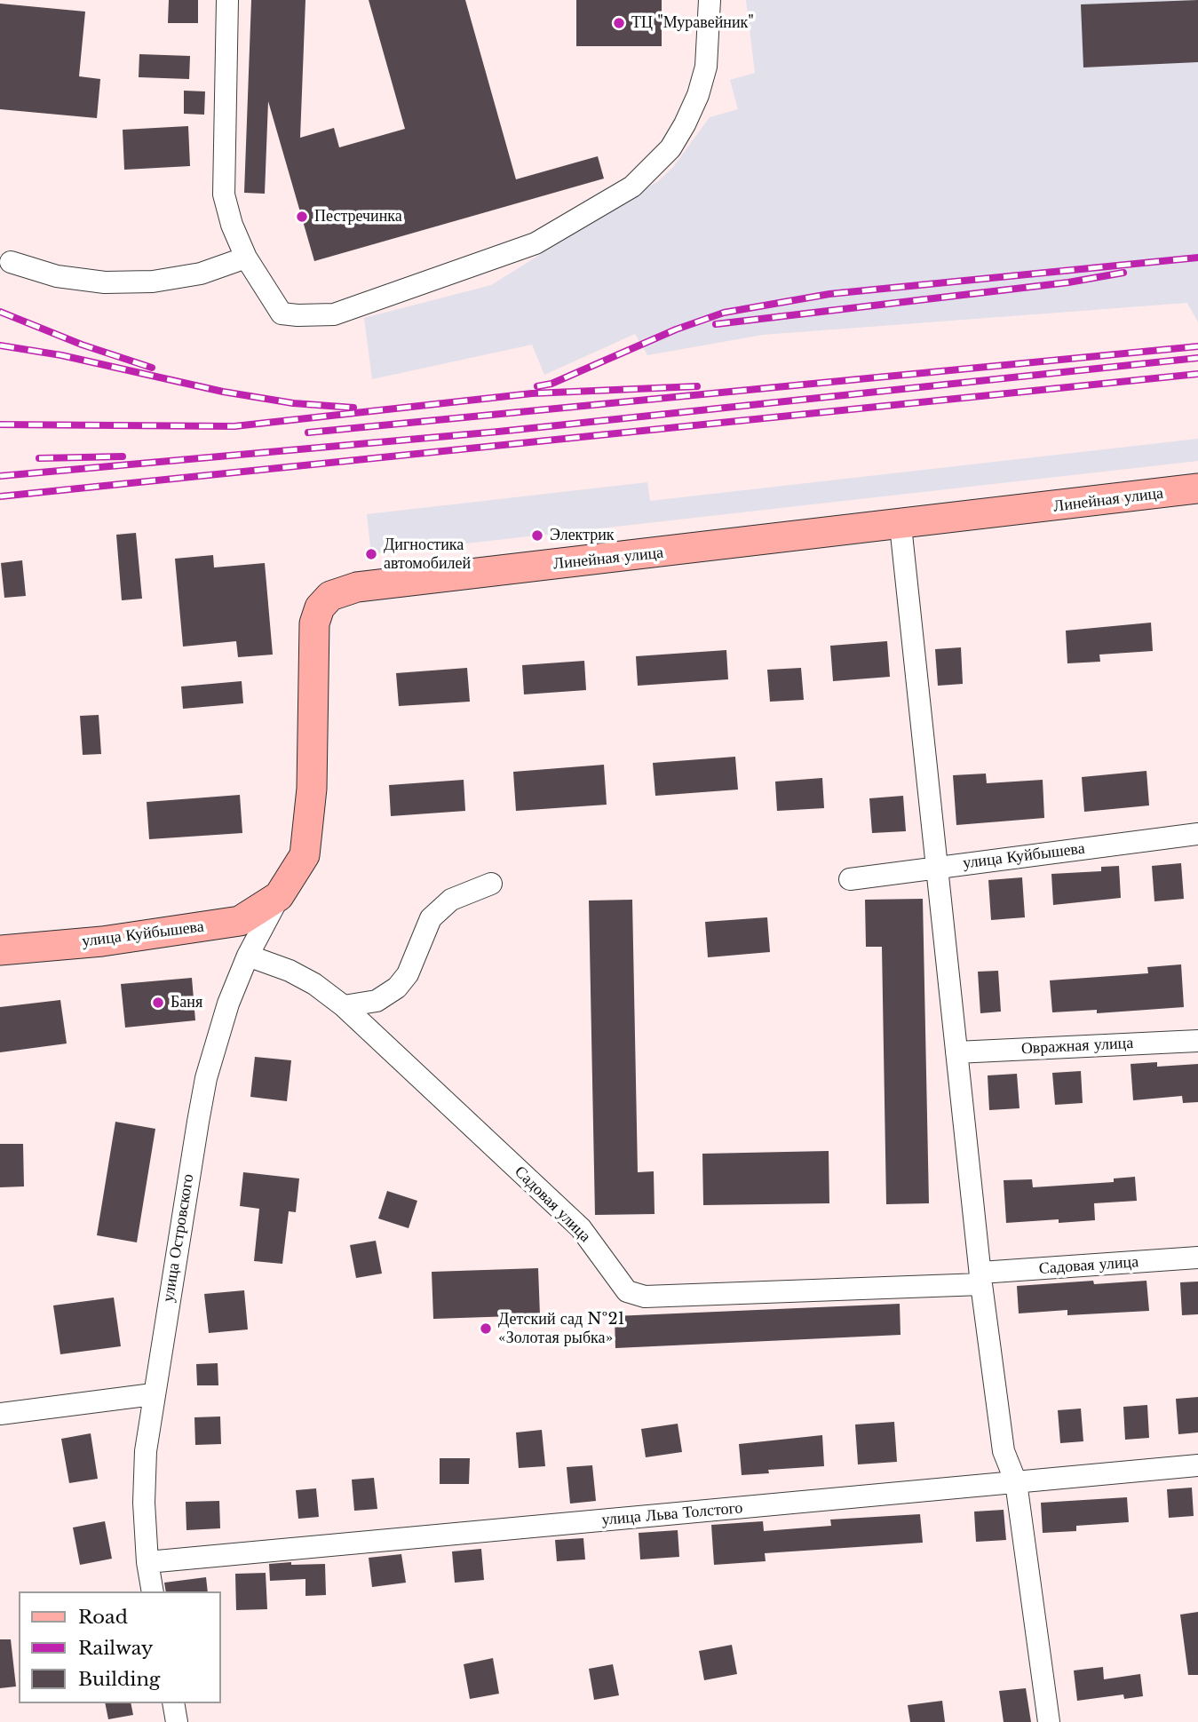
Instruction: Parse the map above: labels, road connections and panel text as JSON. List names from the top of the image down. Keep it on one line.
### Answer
{"streets":{"street":["Линейная улица","улица Куйбышева","Овражная улица","Садовая улица","улица Островского","улица Льва Толстого"]},"crossings":[["Линейная улица","улица Куйбышева"],["Линейная улица","улица Островского"],["улица Куйбышева","улица Островского"],["Садовая улица","улица Островского"],["улица Островского","улица Льва Толстого"]],"places":["ТЦ \"Муравейник\"","Пестречинка","Электрик","Дигностика автомобилей","Баня","Детский сад №21 «Золотая рыбка»"],"legend":["Road","Railway","Building"]}
